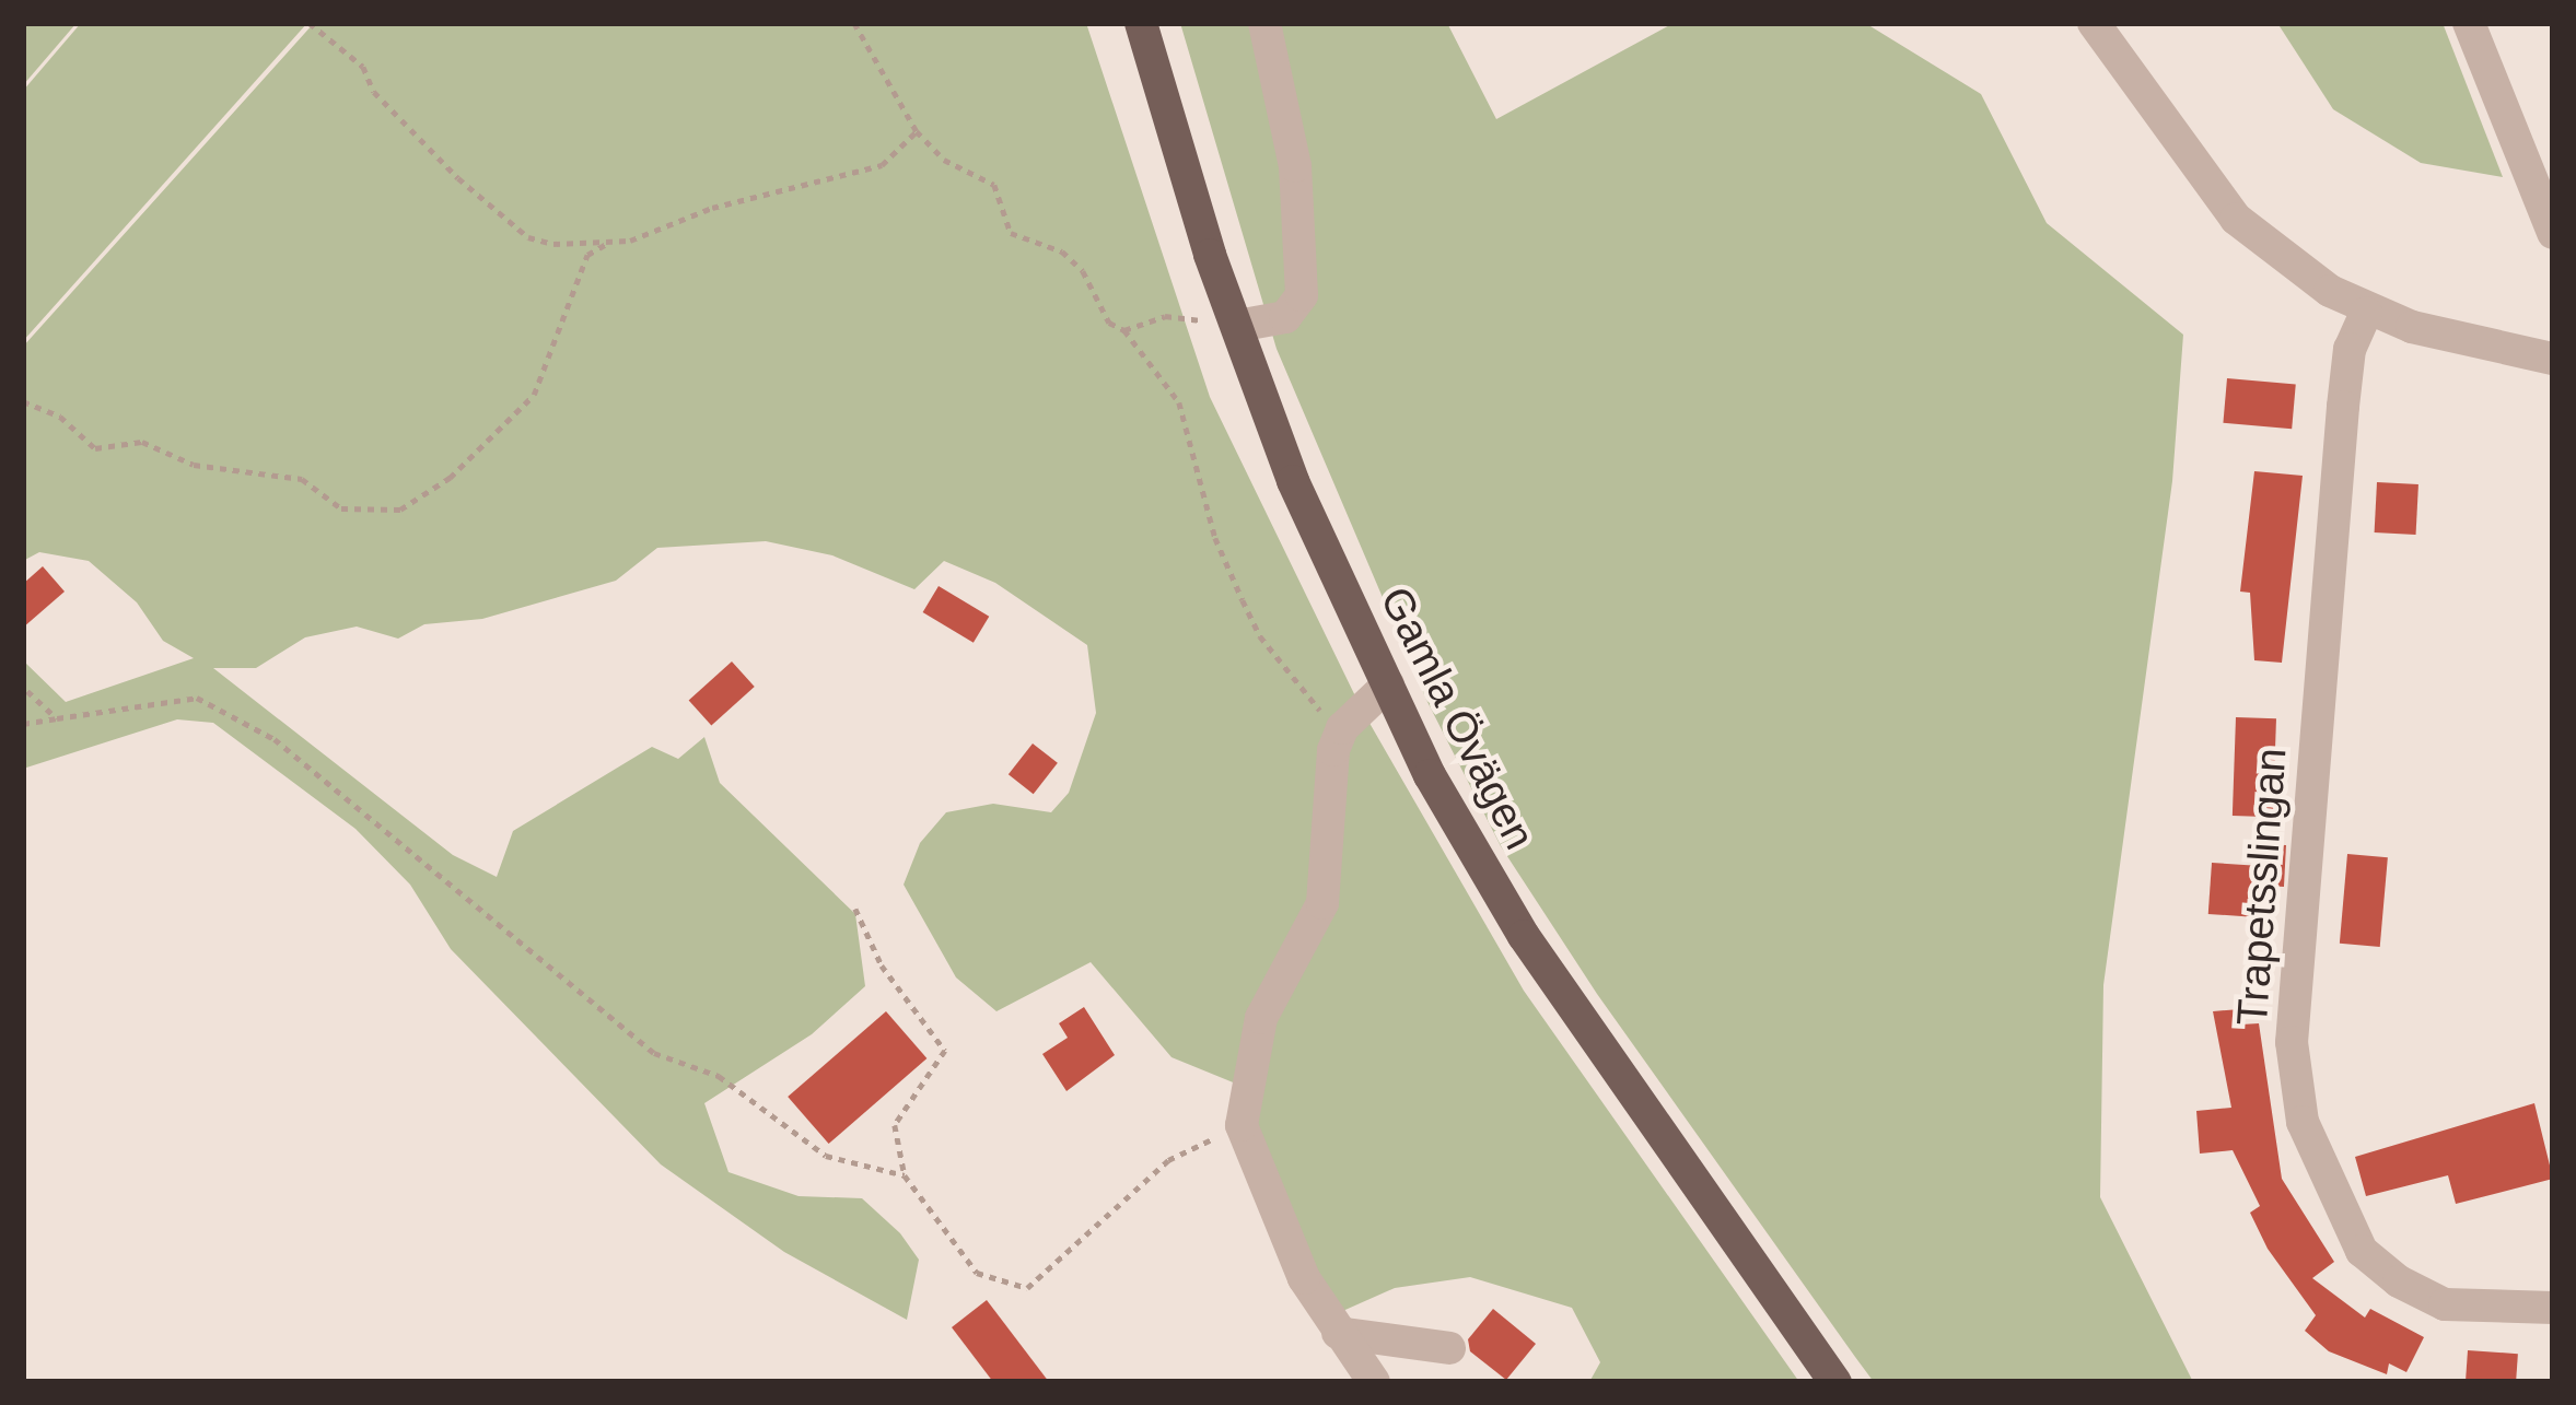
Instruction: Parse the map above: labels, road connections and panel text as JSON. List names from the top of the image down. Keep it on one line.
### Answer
{"streets":{"main road":["Gamla Övägen"],"street":["Trapetsslingan"]}}
